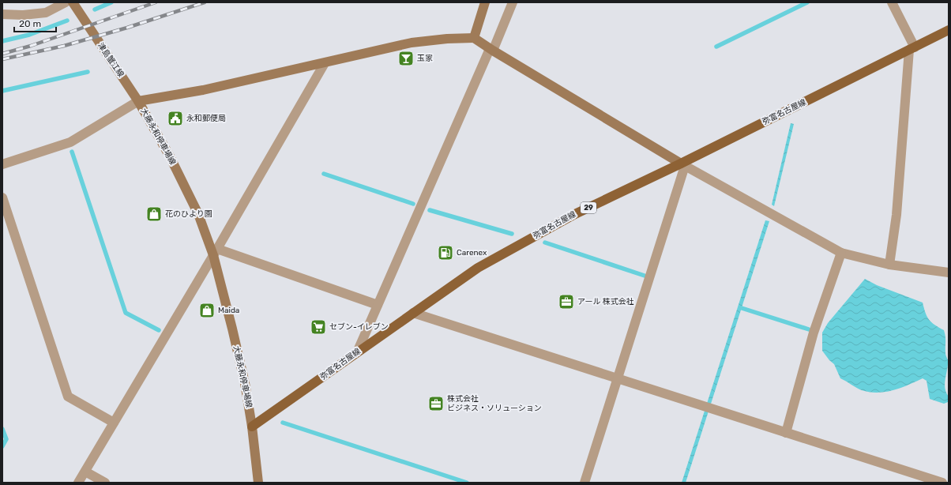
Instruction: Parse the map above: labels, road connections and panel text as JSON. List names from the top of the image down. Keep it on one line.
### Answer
{"streets":{"main road":["津島蟹江線","弥富名古屋線","大藤永和停車場線","29"]},"crossings":[["津島蟹江線","大藤永和停車場線"],["弥富名古屋線","大藤永和停車場線"]],"places":{"bar":["玉家"],"public building":["永和郵便局"],"shop":["花のひより園","Maida"],"fuel station":["Carenex"],"office":["アール 株式会社","株式会社 ビジネス・ソリューション"],"supermarket":["セブン-イレブン"]},"scale_bar":"20 m"}
